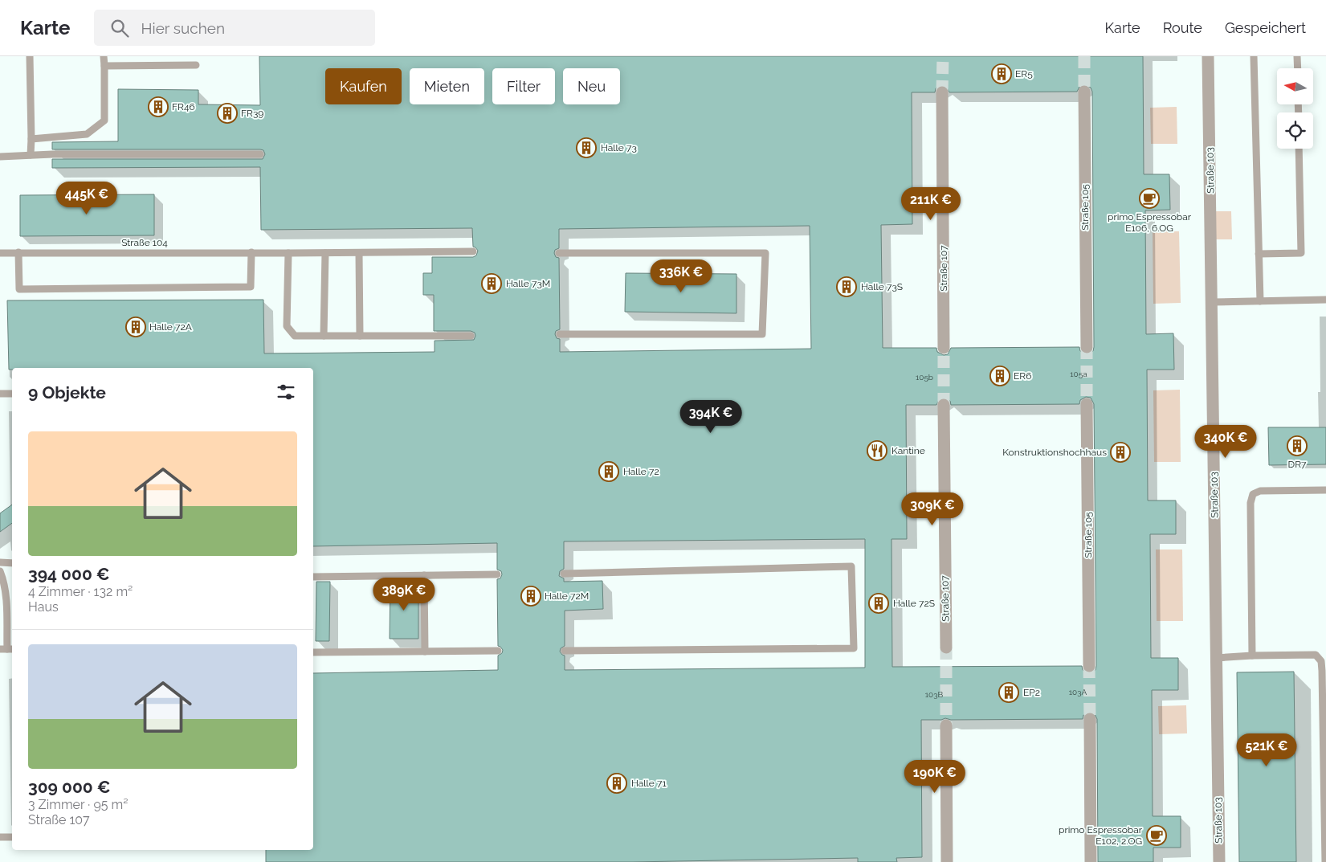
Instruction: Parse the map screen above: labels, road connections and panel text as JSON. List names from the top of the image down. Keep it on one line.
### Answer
{"streets":{"street":["Straße 103","Straße 105","Straße 107"],"lane":["Straße 104"]},"places":{"building":["ER5","FR46","FR39","Halle 73","Halle 73M","Halle 73S","Halle 72A","ER6","DR7","Konstruktionshochhaus","Halle 72","Halle 72M","Halle 72S","EP2","Halle 71"],"cafe":["primo Espressobar E106, 6.OG","primo Espressobar E102, 2.OG"],"restaurant":["Kantine"]},"house_numbers":["105a","105b","103A","103B"],"north":"left","page":{"header":"Karte","search":"Hier suchen","nav":["Karte","Route","Gespeichert"],"chip":["Kaufen","Mieten","Filter","Neu"],"price":["445K €","211K €","336K €","394K €","340K €","309K €","389K €","521K €","190K €"],"heading":"9 Objekte","list":[{"name":"394 000 €","note":"4 Zimmer · 132 m² · Haus"},{"name":"309 000 €","note":"3 Zimmer · 95 m² · Straße 107"}]}}
